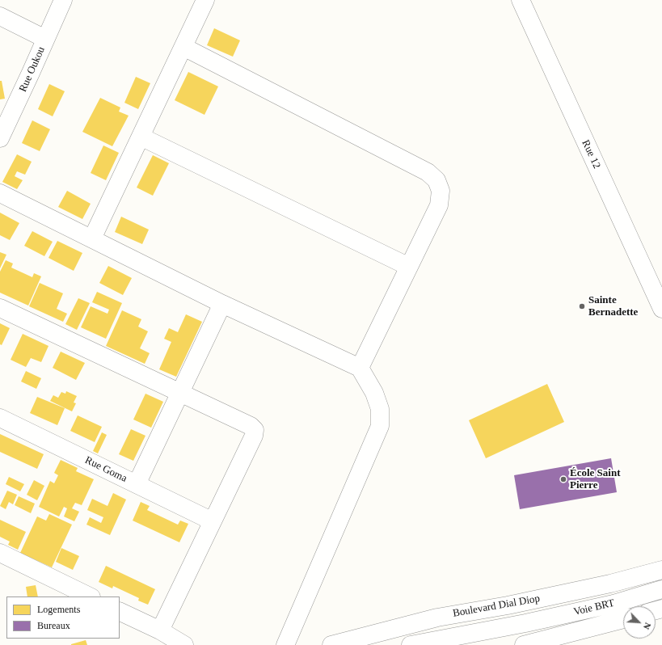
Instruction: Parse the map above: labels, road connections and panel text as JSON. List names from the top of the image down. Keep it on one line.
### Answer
{"streets":{"street":["Rue Oukou","Rue 12","Rue Goma","Boulevard Dial Diop","Voie BRT"]},"places":["Sainte Bernadette","École Saint Pierre"],"legend":["Logements","Bureaux"],"north":"bottom right"}
